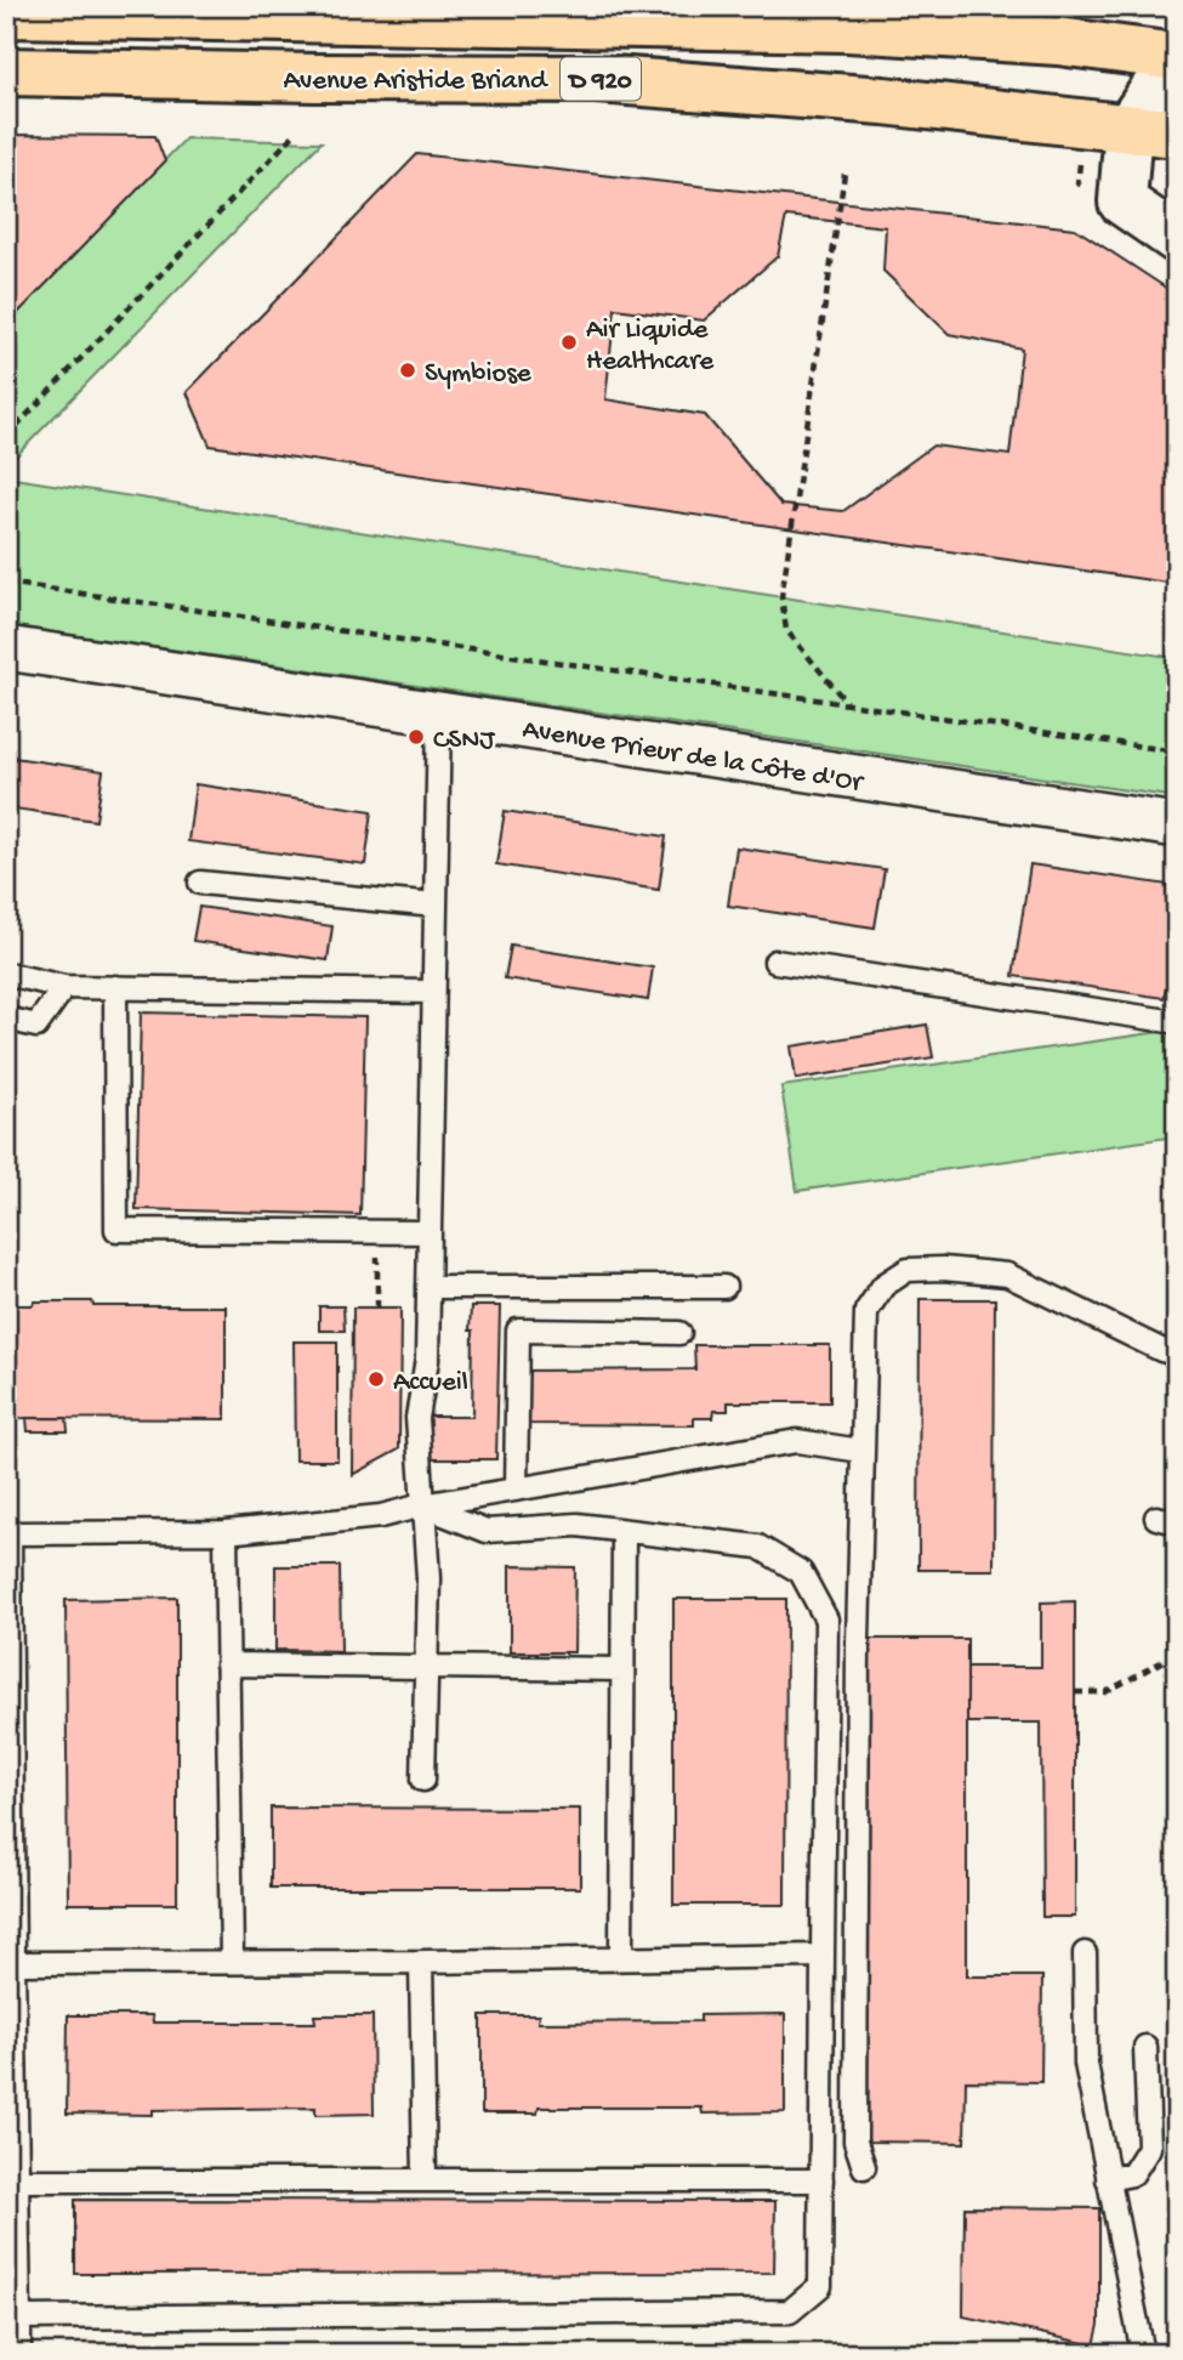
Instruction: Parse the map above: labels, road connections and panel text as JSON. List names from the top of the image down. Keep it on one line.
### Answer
{"streets":{"main road":["Avenue Aristide Briand","D 920"],"street":["Avenue Prieur de la Côte d'Or"]},"places":["Air Liquide Healthcare","Symbiose","CSNJ","Accueil"]}
